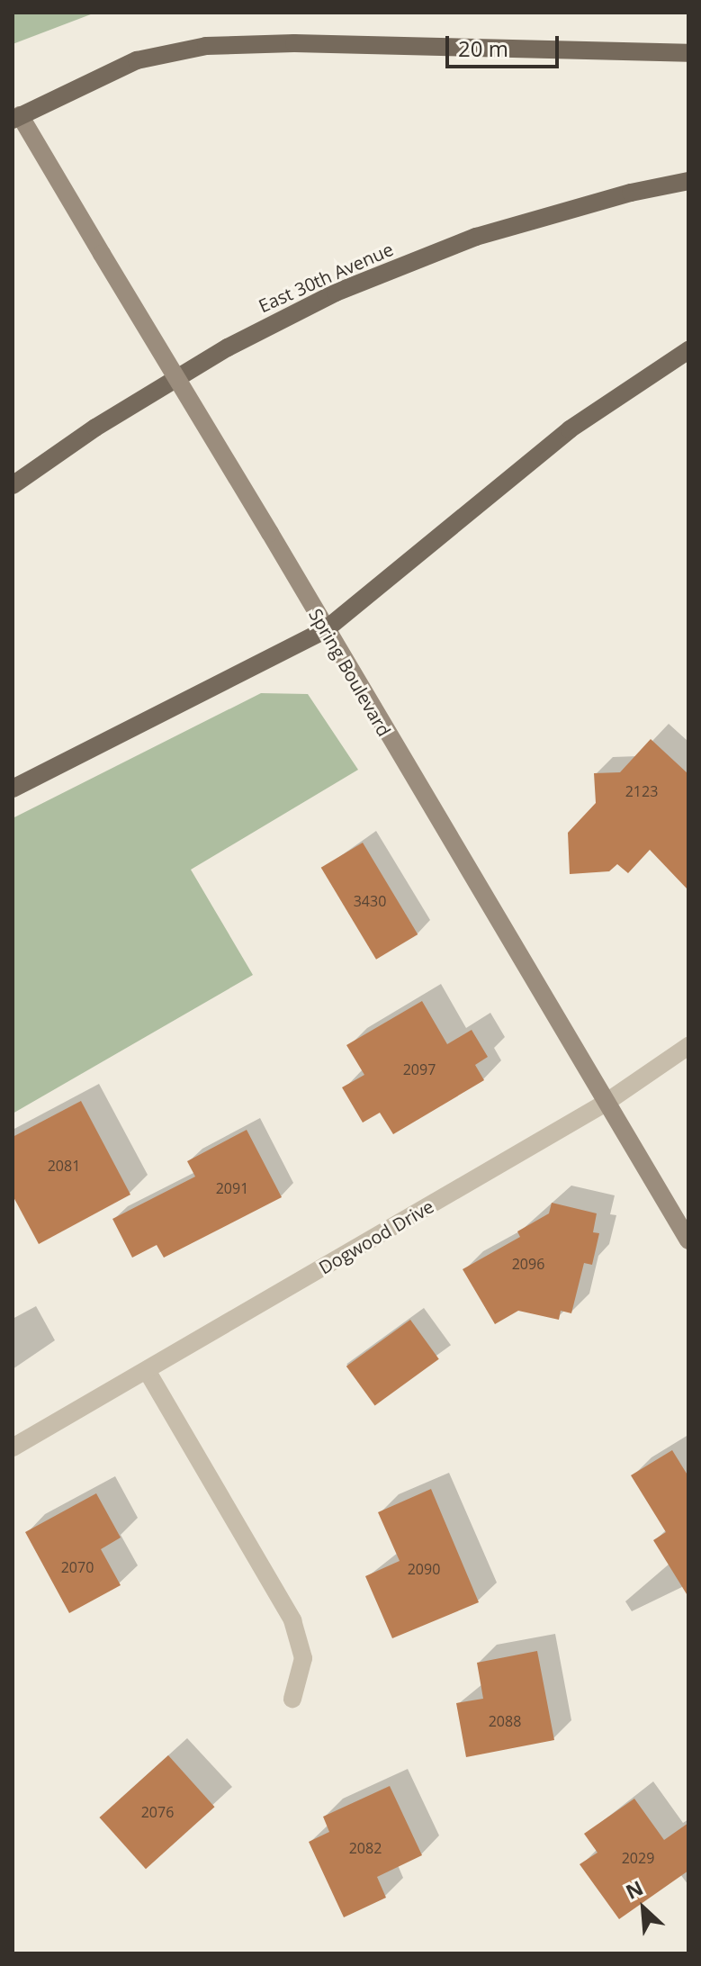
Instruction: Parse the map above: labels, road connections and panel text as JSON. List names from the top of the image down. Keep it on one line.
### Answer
{"streets":{"main road":["East 30th Avenue"],"street":["Spring Boulevard","Dogwood Drive"]},"crossings":[["Spring Boulevard","Dogwood Drive"]],"house_numbers":["2123","3430","2097","2081","2091","2096","2070","2090","2088","2076","2082","2029"],"scale_bar":"20 m","north":"top left"}
